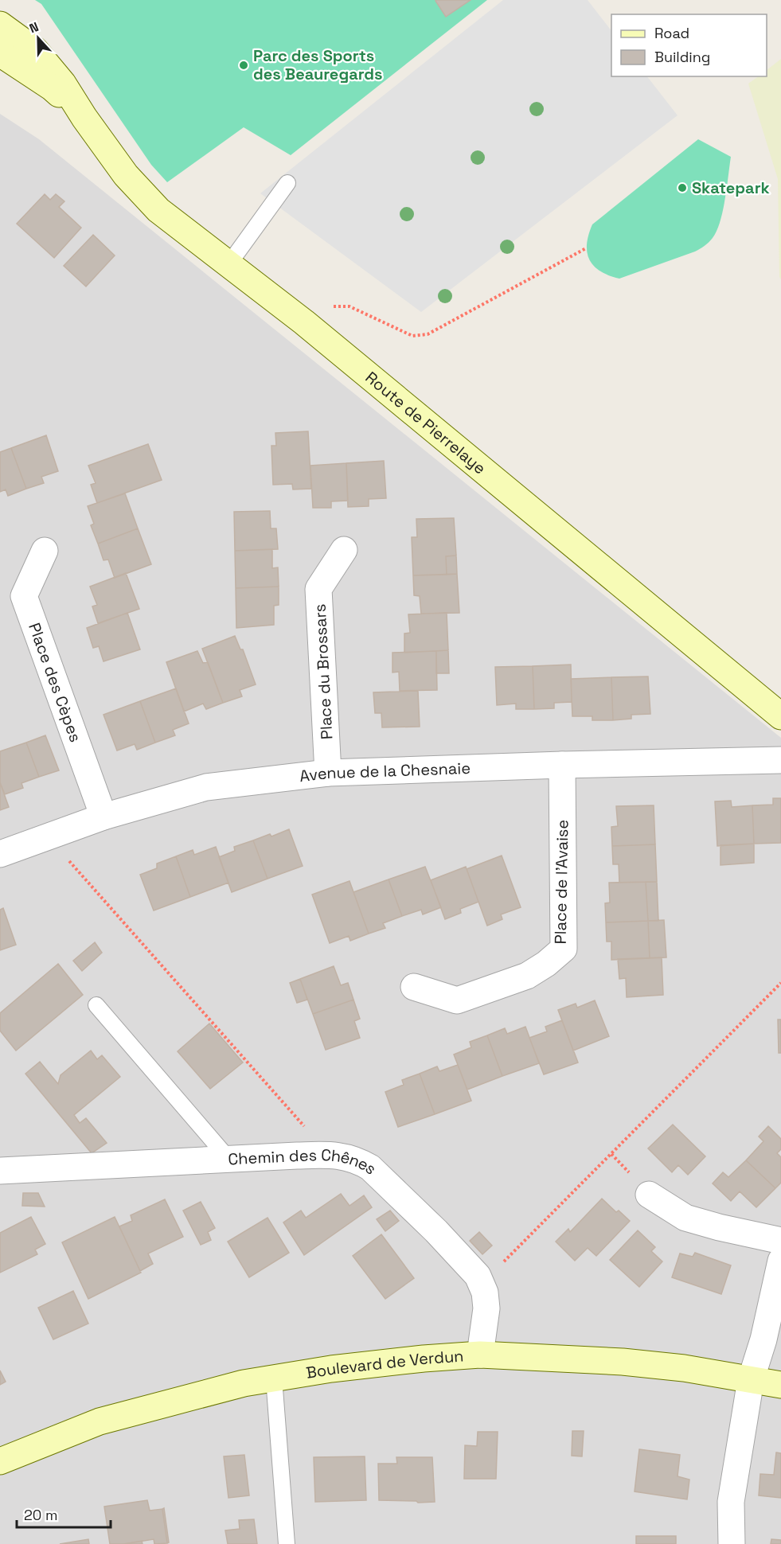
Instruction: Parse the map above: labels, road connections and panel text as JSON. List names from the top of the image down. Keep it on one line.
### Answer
{"streets":{"street":["Route de Pierrelaye","Place du Brossars","Place des Cèpes","Avenue de la Chesnaie","Place de l'Avaise","Chemin des Chênes","Boulevard de Verdun"]},"crossings":[["Place du Brossars","Avenue de la Chesnaie"],["Place des Cèpes","Avenue de la Chesnaie"],["Avenue de la Chesnaie","Place de l'Avaise"],["Chemin des Chênes","Boulevard de Verdun"]],"places":["Parc des Sports des Beauregards","Skatepark"],"legend":["Road","Building"],"scale_bar":"20 m","north":"top"}
